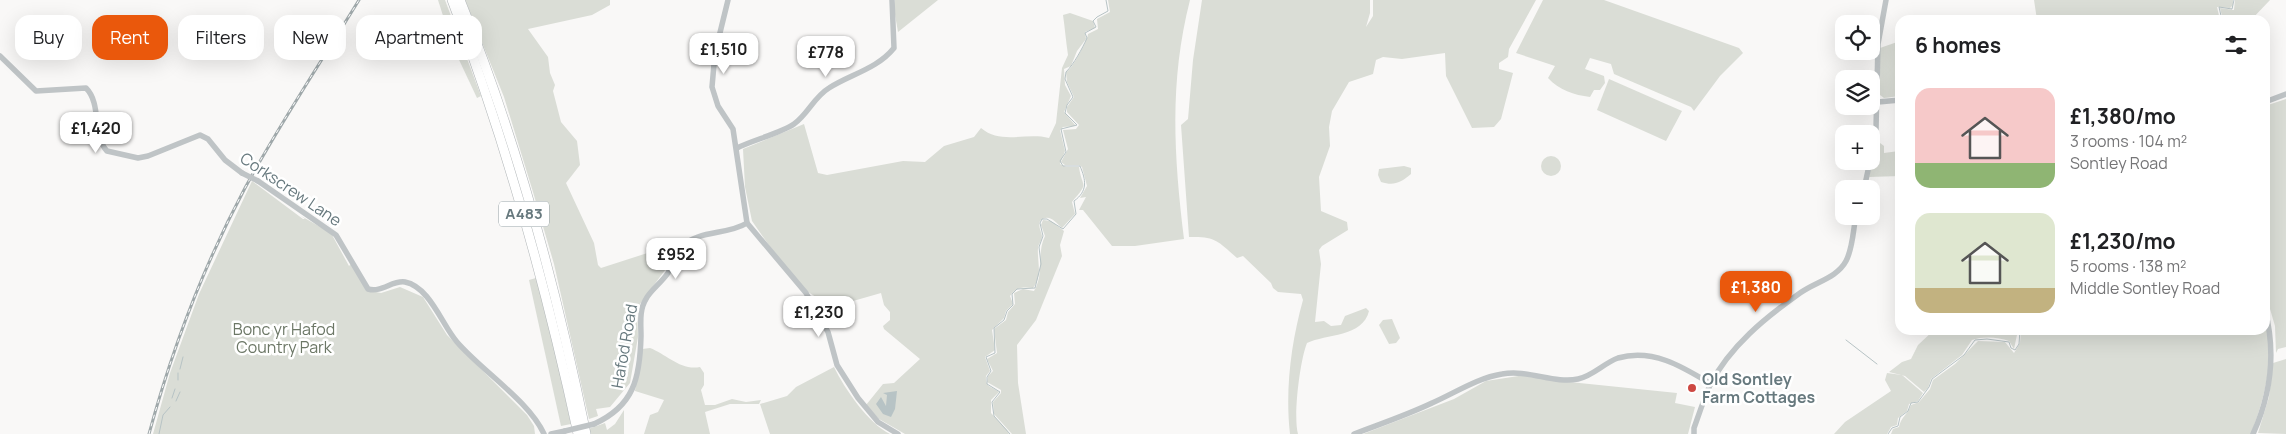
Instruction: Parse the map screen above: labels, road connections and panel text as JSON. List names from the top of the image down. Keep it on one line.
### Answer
{"streets":{"highway":["A483"],"street":["Corkscrew Lane","Hafod Road"]},"parks":["Bonc yr Hafod Country Park"],"places":["Old Sontley Farm Cottages"],"page":{"map_buttons":["+","−"],"chip":["Buy","Rent","Filters","New","Apartment"],"heading":"6 homes","price":["£1,510","£778","£1,420","£952","£1,380","£1,230"],"list":[{"name":"£1,380/mo","note":"3 rooms · 104 m² · Sontley Road"},{"name":"£1,230/mo","note":"5 rooms · 138 m² · Middle Sontley Road"}]}}
